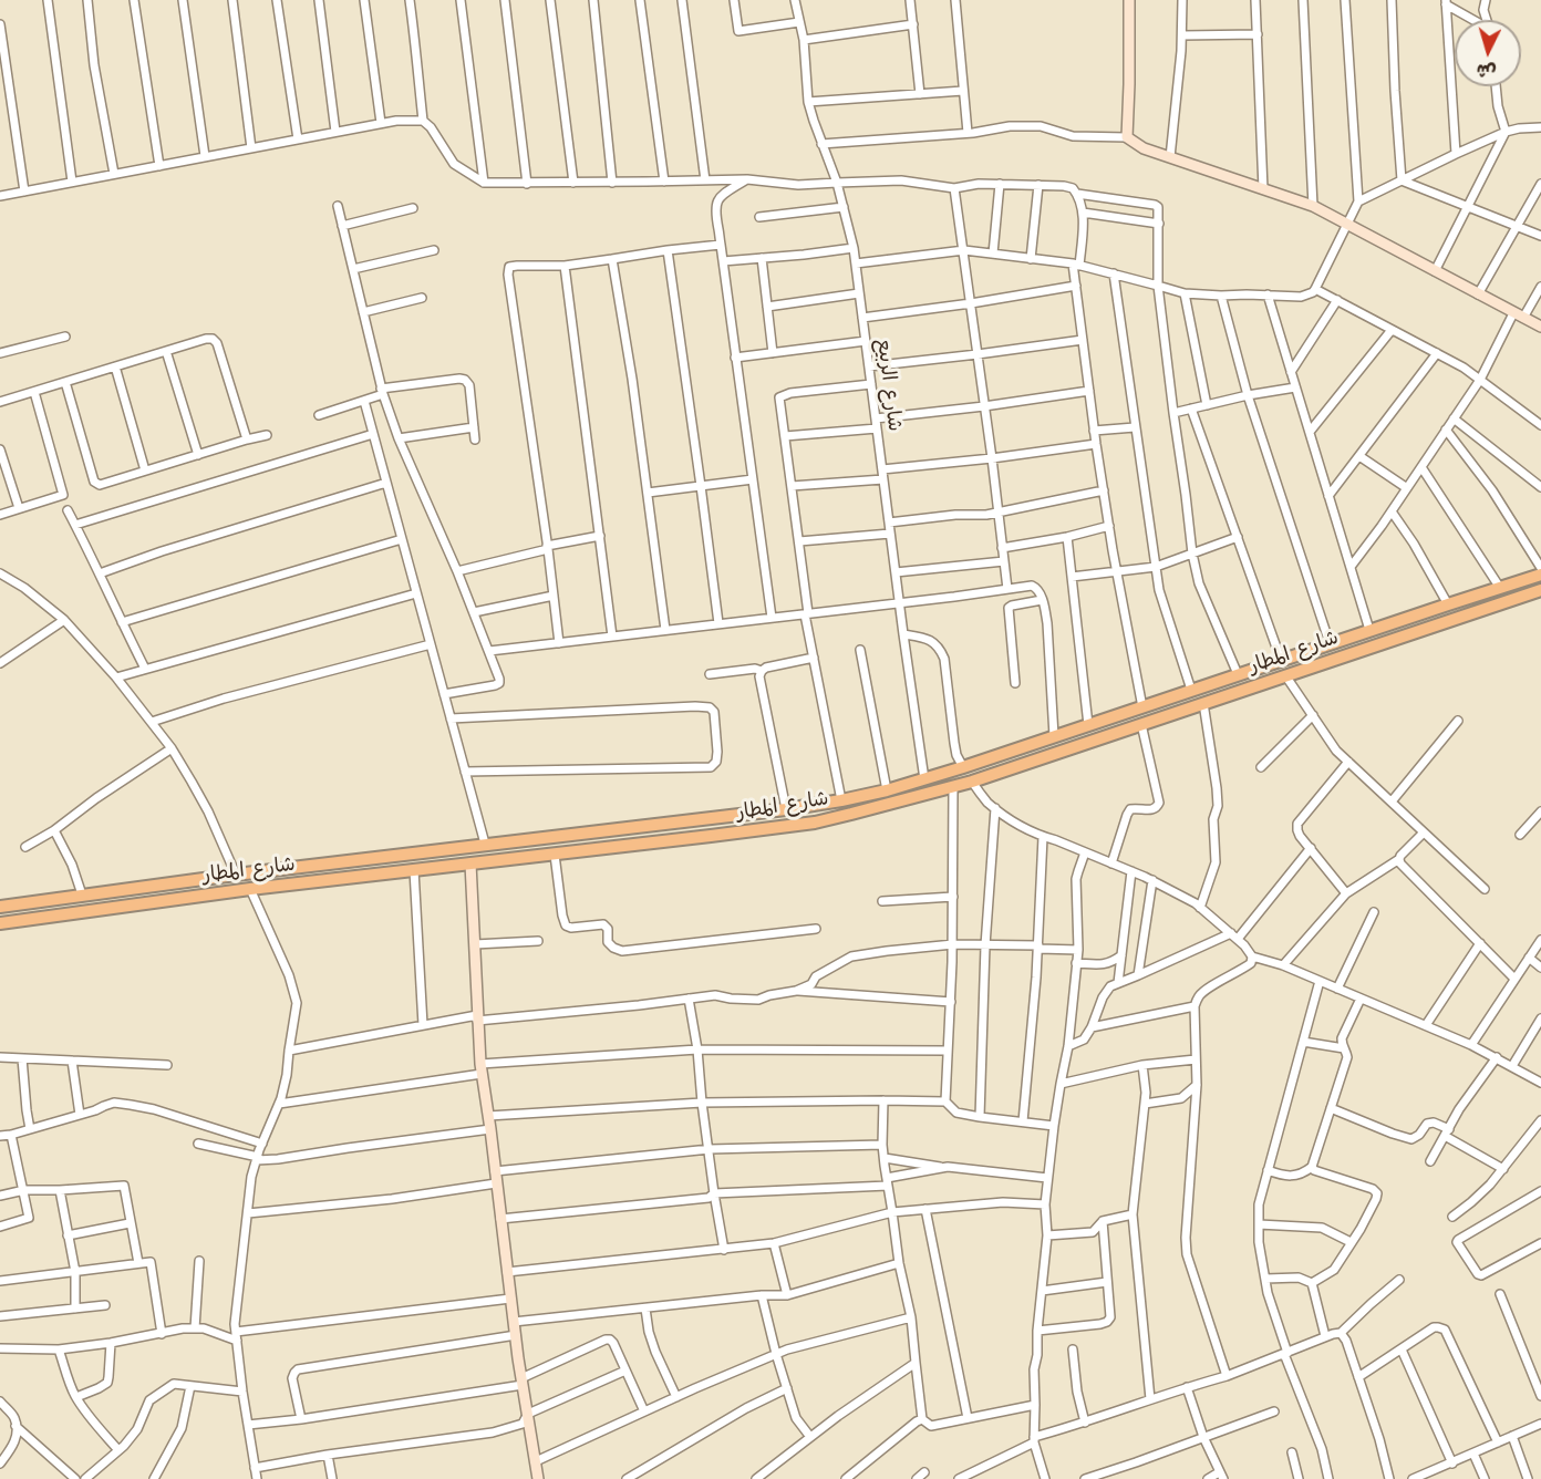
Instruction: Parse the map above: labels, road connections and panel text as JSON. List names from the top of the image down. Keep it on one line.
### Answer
{"streets":{"main road":["شارع المطار"],"street":["شارع الربيع"]},"crossings":[["شارع الربيع","شارع المطار"]],"north":"bottom"}
